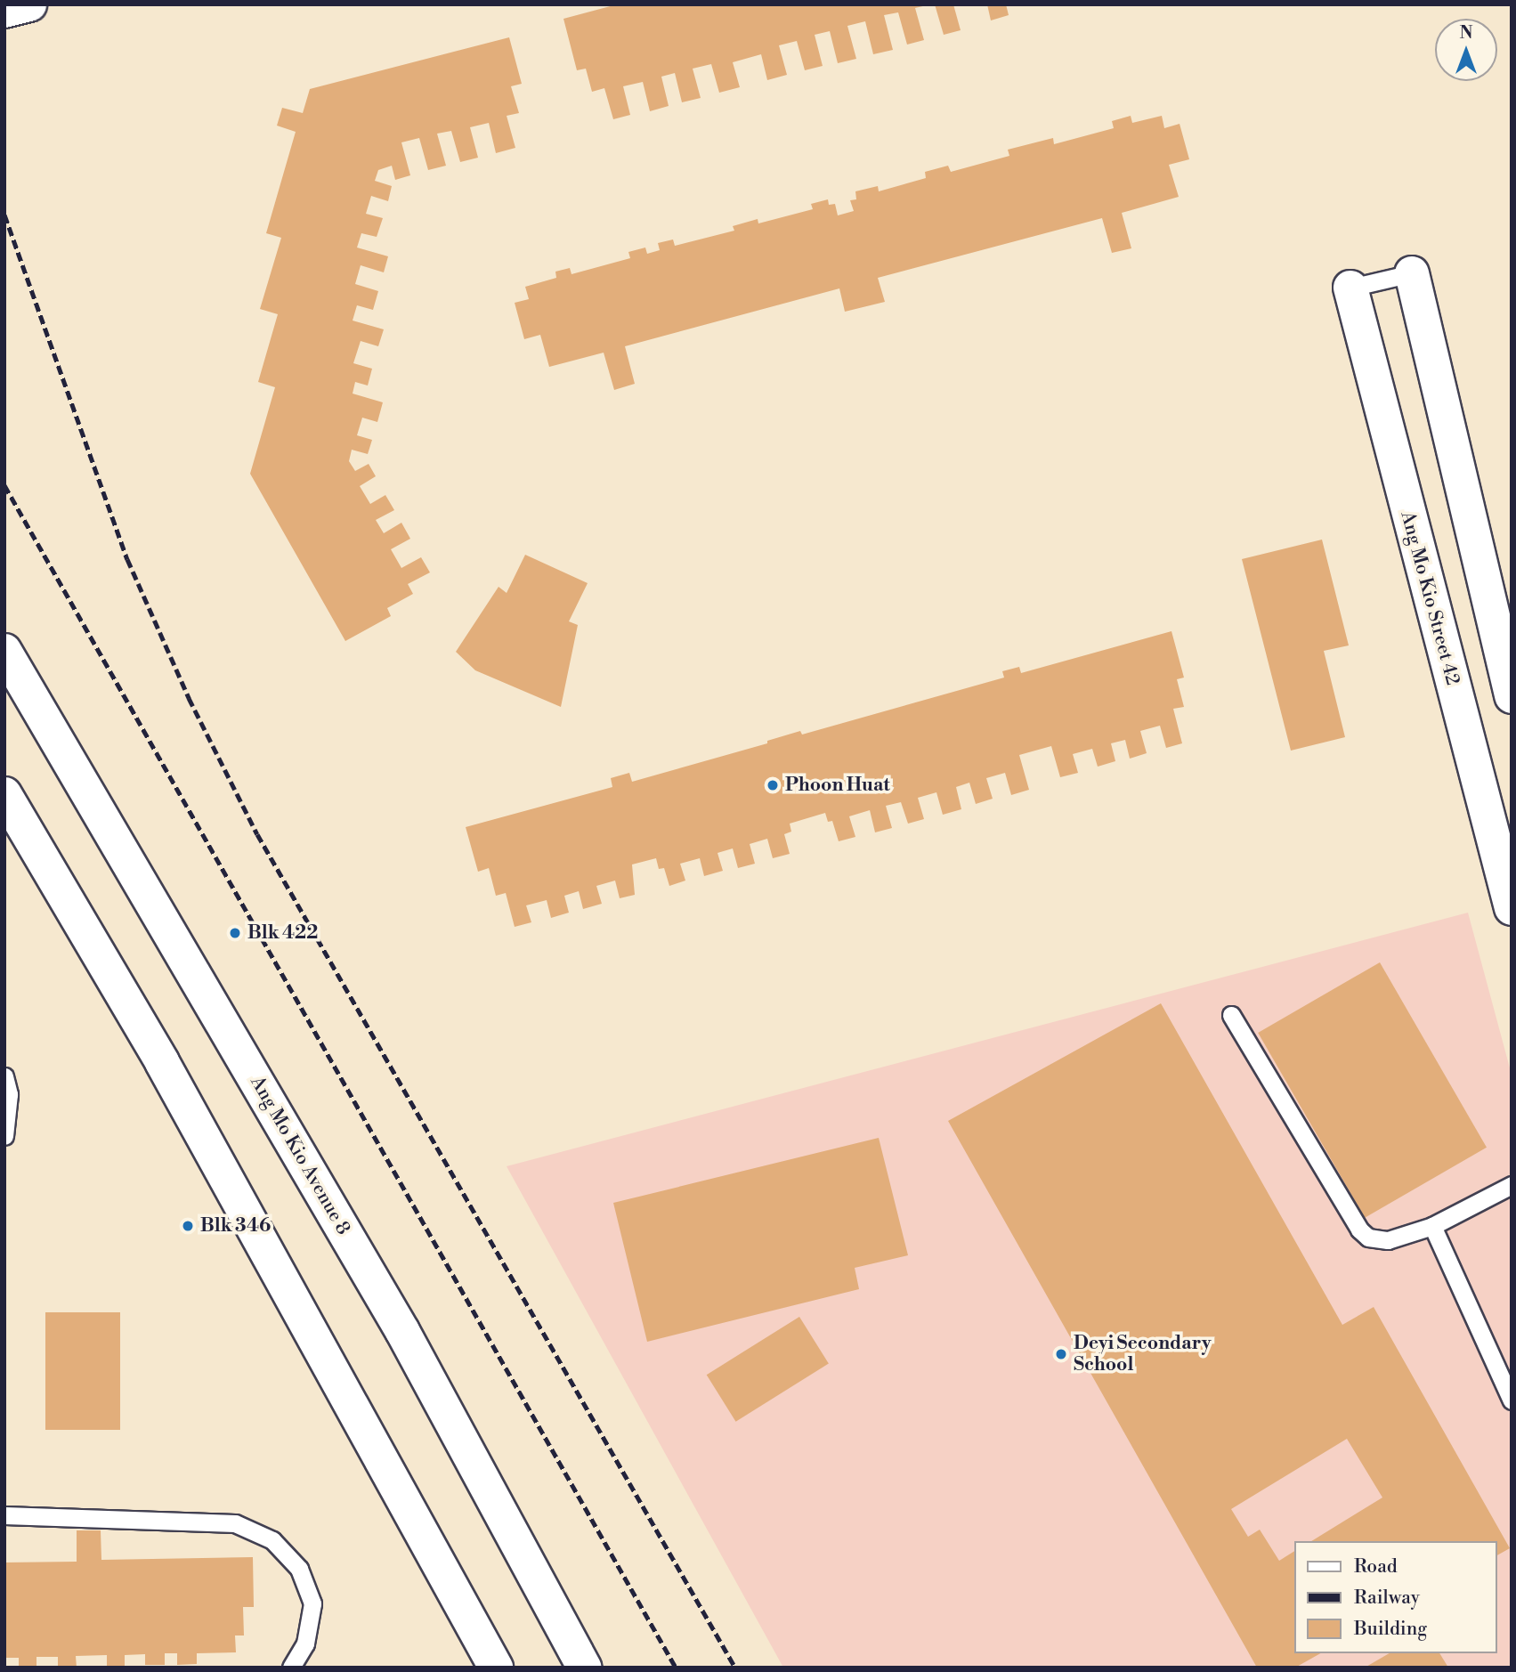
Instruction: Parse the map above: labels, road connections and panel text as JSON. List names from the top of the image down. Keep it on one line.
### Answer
{"streets":{"main road":["Ang Mo Kio Street 42","Ang Mo Kio Avenue 8"]},"places":["Phoon Huat","Blk 422","Blk 346","Deyi Secondary School"],"legend":["Road","Railway","Building"],"north":"top"}
